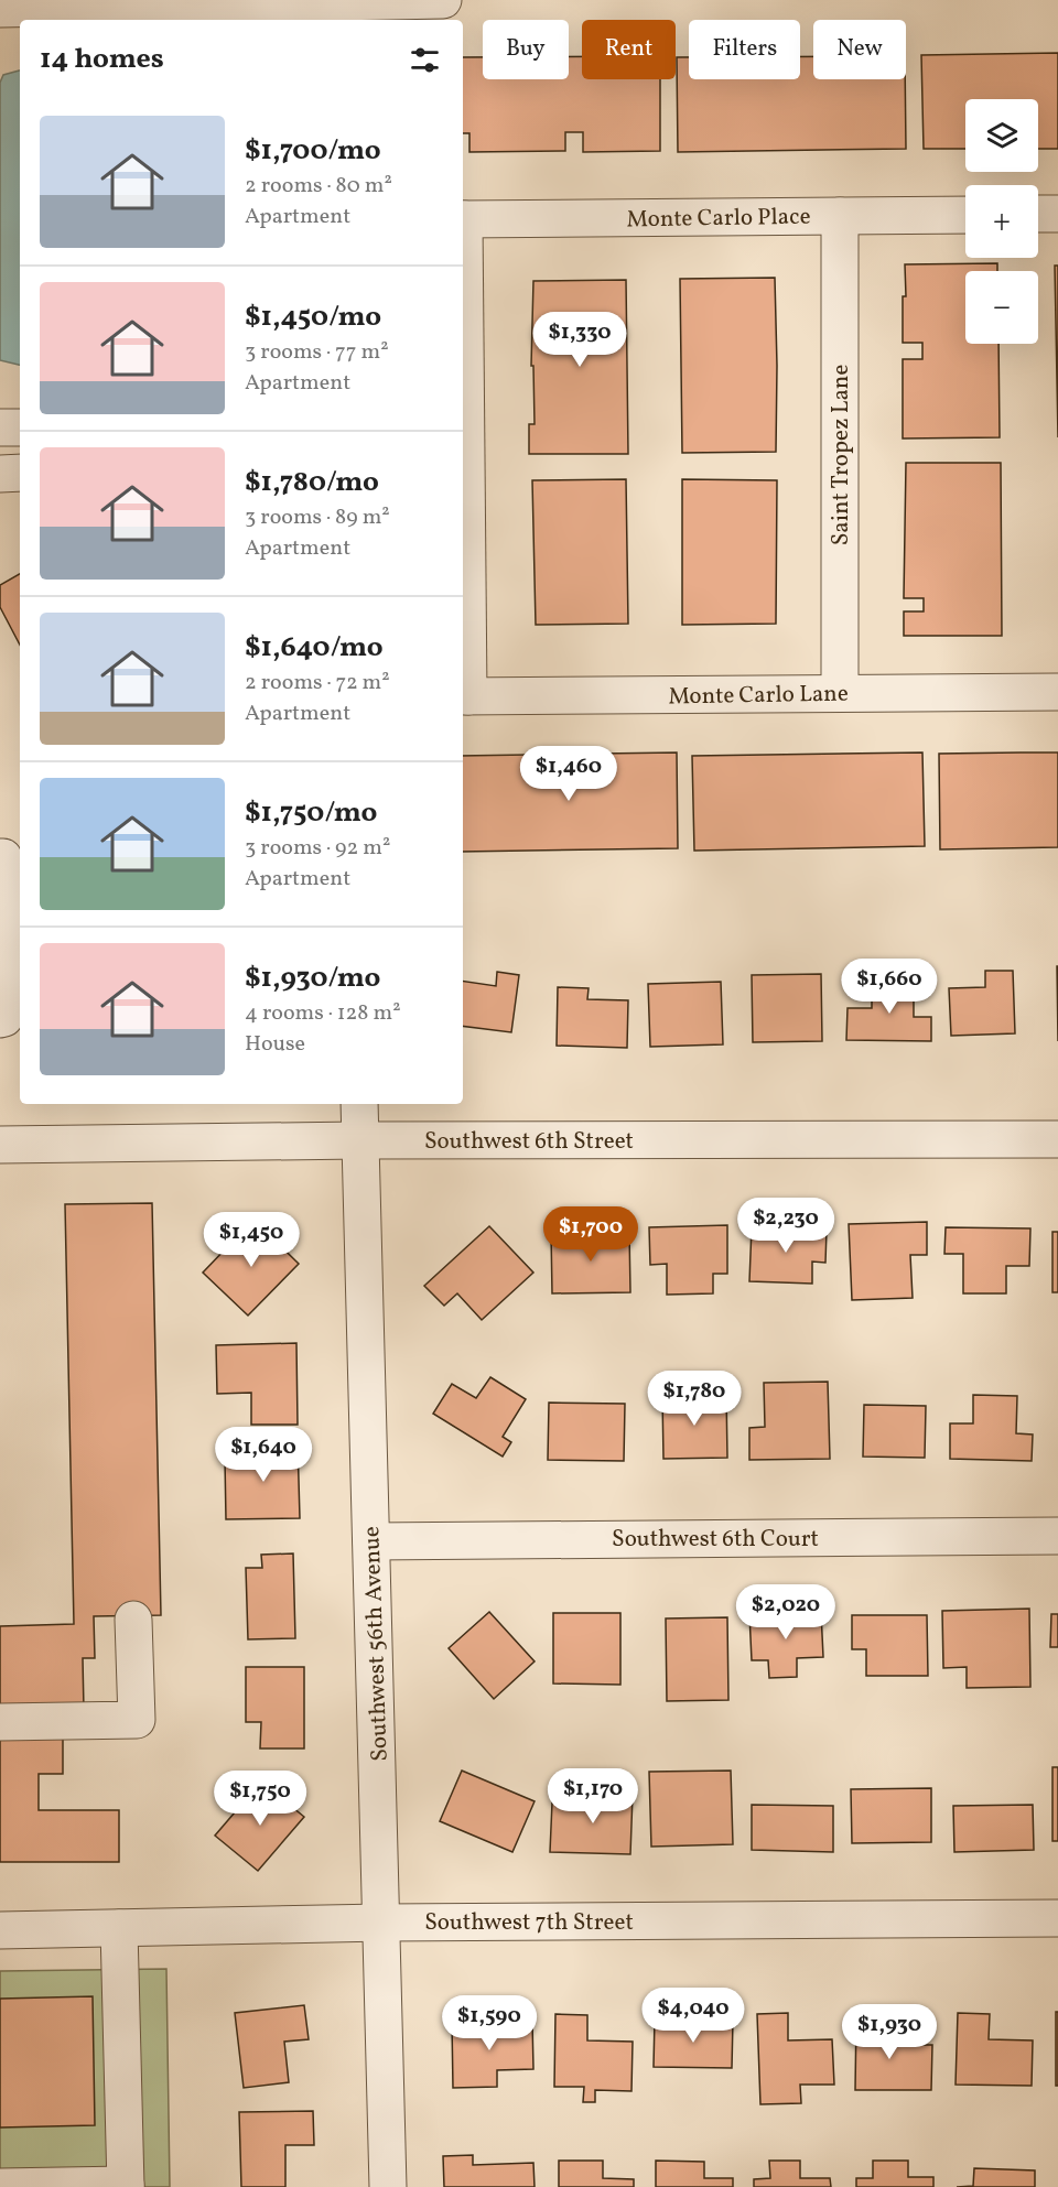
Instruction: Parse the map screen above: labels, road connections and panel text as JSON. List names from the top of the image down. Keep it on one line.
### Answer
{"streets":{"street":["Monte Carlo Place","Saint Tropez Lane","Monte Carlo Lane","Southwest 6th Street","Southwest 6th Court","Southwest 56th Avenue","Southwest 7th Street"]},"crossings":[["Monte Carlo Place","Saint Tropez Lane"],["Saint Tropez Lane","Monte Carlo Lane"],["Southwest 6th Street","Southwest 56th Avenue"],["Southwest 6th Court","Southwest 56th Avenue"],["Southwest 56th Avenue","Southwest 7th Street"]],"page":{"chip":["Buy","Rent","Filters","New"],"heading":"14 homes","map_buttons":["+","−"],"list":[{"name":"$1,700/mo","note":"2 rooms · 80 m² · Apartment"},{"name":"$1,450/mo","note":"3 rooms · 77 m² · Apartment"},{"name":"$1,780/mo","note":"3 rooms · 89 m² · Apartment"},{"name":"$1,640/mo","note":"2 rooms · 72 m² · Apartment"},{"name":"$1,750/mo","note":"3 rooms · 92 m² · Apartment"},{"name":"$1,930/mo","note":"4 rooms · 128 m² · House"}],"price":["$1,330","$1,460","$1,660","$2,230","$1,700","$1,450","$1,780","$1,640","$2,020","$1,170","$1,750","$4,040","$1,590","$1,930"]}}
